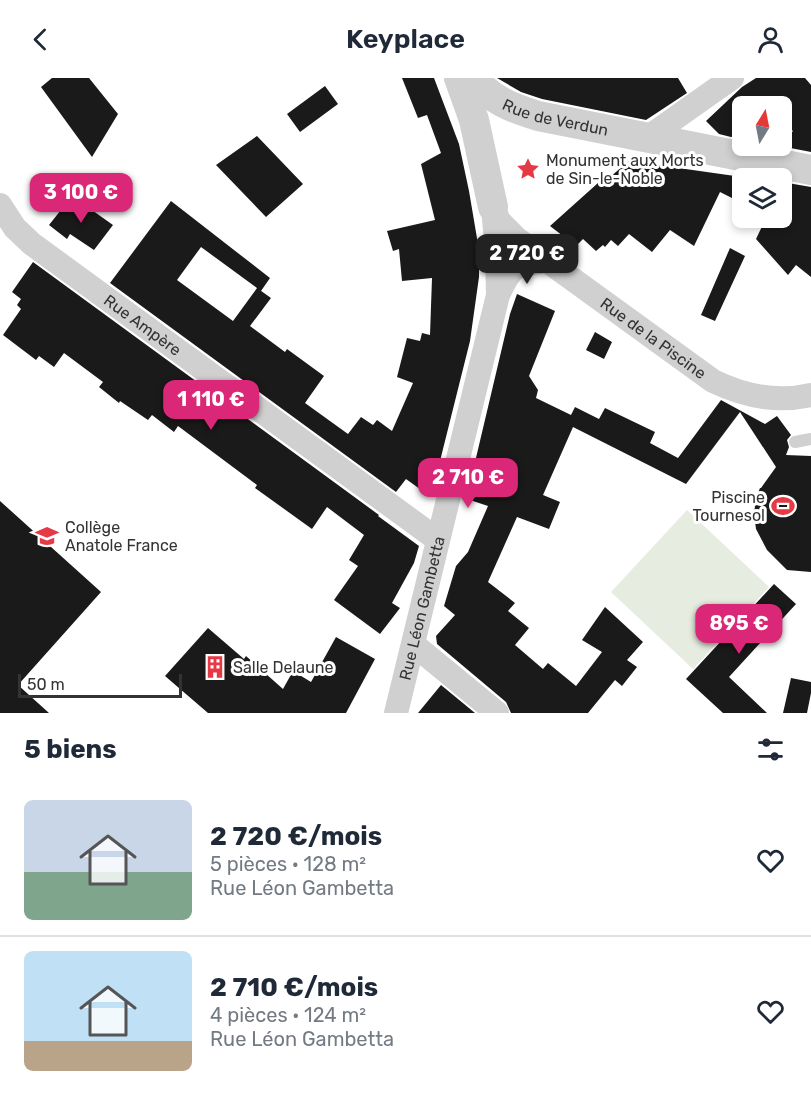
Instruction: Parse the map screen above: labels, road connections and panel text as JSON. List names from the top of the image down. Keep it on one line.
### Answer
{"streets":{"street":["Rue de Verdun","Rue Ampère","Rue de la Piscine","Rue Léon Gambetta"]},"crossings":[["Rue de Verdun","Rue Léon Gambetta"],["Rue Ampère","Rue Léon Gambetta"],["Rue de la Piscine","Rue Léon Gambetta"]],"places":{"place":["Monument aux Morts de Sin-le-Noble"],"sports":["Piscine Tournesol"],"school or university":["Collège Anatole France"],"building":["Salle Delaune"]},"scale_bar":"50 m","north":"top","page":{"header":"Keyplace","price":["3 100 €","2 720 €","1 110 €","2 710 €","895 €"],"scale":"50 m","heading":"5 biens","list":[{"name":"2 720 €/mois","note":"5 pièces · 128 m² · Rue Léon Gambetta"},{"name":"2 710 €/mois","note":"4 pièces · 124 m² · Rue Léon Gambetta"}]}}
